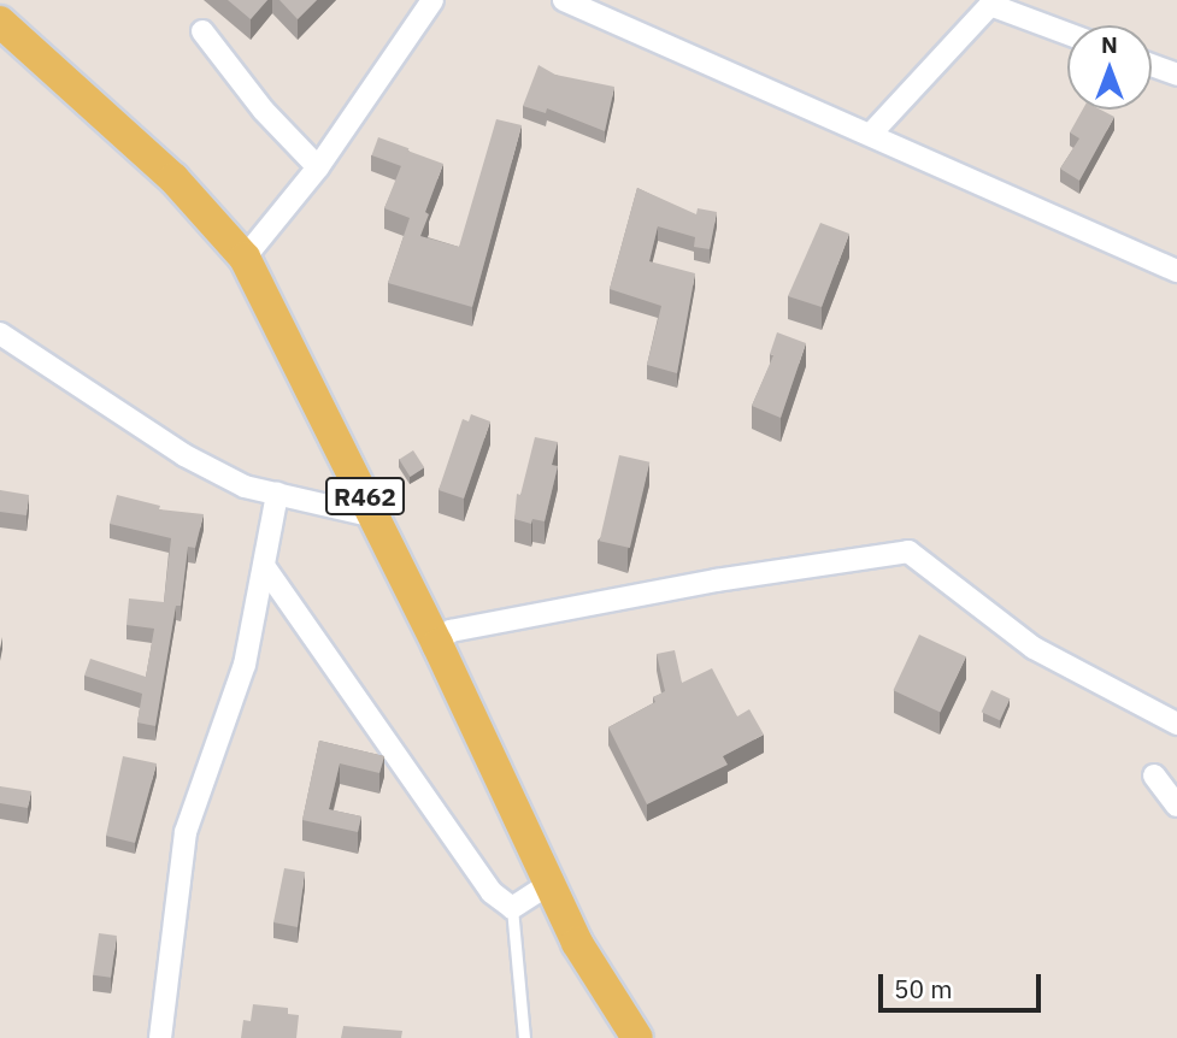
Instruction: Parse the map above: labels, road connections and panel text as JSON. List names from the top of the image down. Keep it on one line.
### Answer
{"streets":{"main road":["R462"]},"scale_bar":"50 m","north":"top"}
